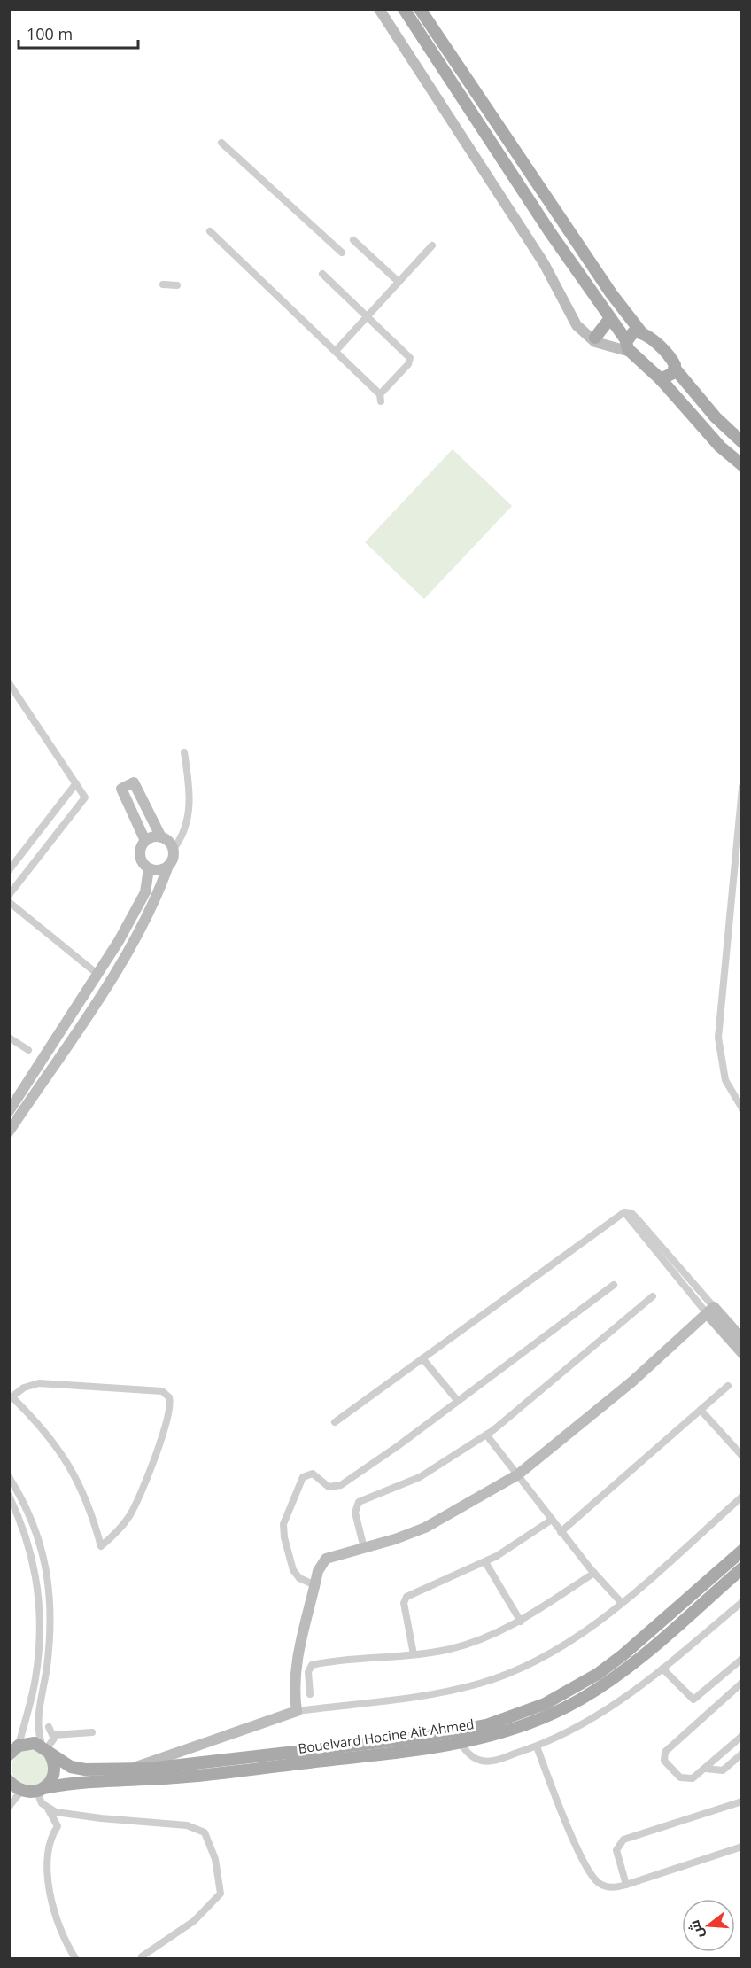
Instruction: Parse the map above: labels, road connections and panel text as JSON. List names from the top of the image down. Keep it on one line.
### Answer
{"streets":{"main road":["Bouelvard Hocine Ait Ahmed"]},"scale_bar":"100 m","north":"left"}
